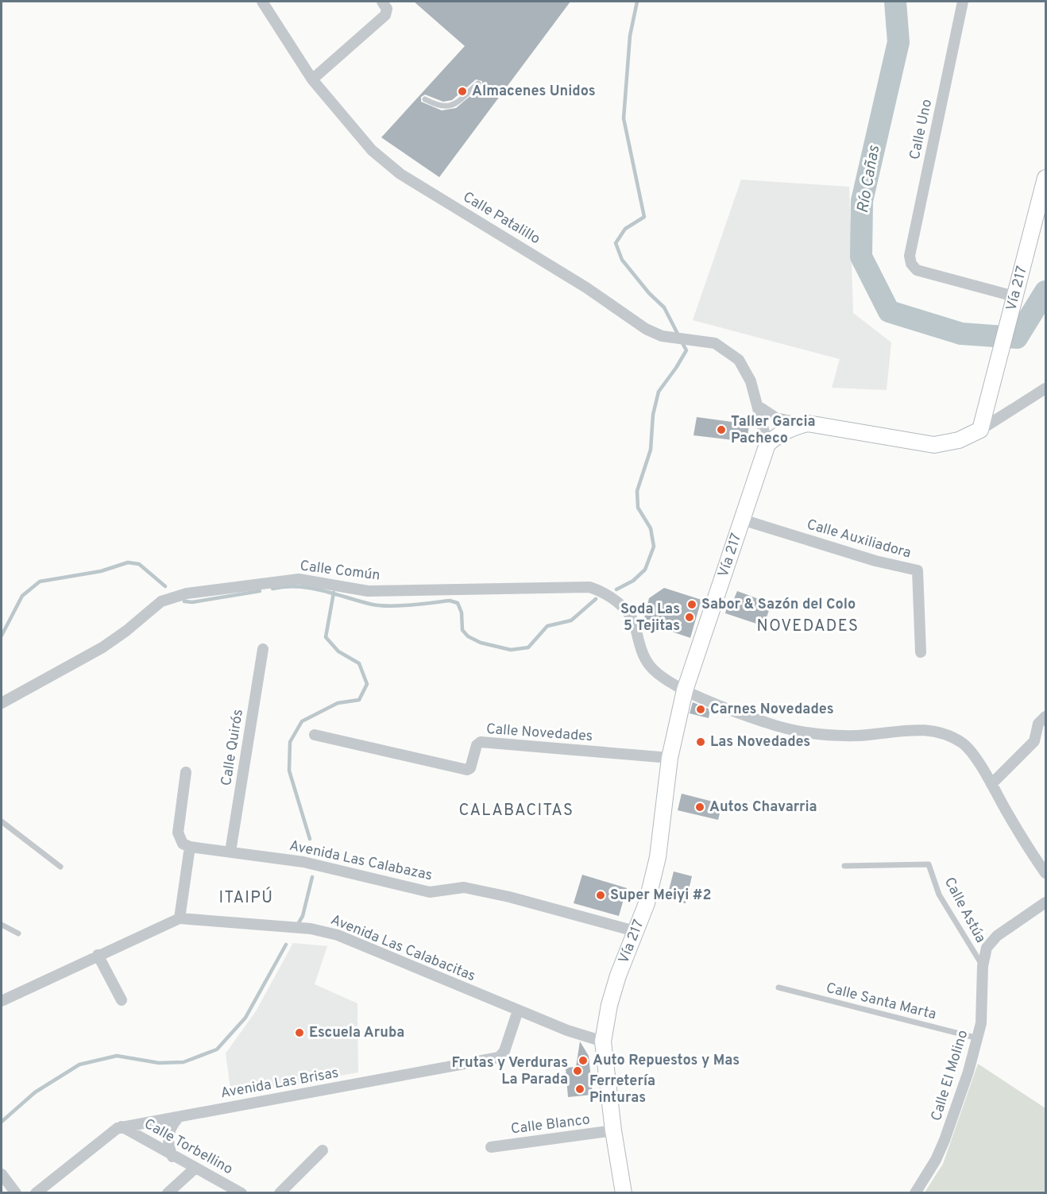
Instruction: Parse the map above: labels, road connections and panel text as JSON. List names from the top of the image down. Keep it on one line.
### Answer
{"streets":{"main road":["Vía 217"],"street":["Calle Uno","Calle Patalillo","Calle Auxiliadora","Calle Común","Calle Novedades","Calle Quirós","Avenida Las Calabazas","Avenida Las Calabacitas","Calle El Molino","Avenida Las Brisas","Calle Blanco","Calle Torbellino"],"lane":["Calle Astúa","Calle Santa Marta"]},"crossings":[["Calle Uno","Vía 217"],["Calle Patalillo","Vía 217"],["Vía 217","Calle Auxiliadora"],["Vía 217","Calle Común"],["Vía 217","Calle Novedades"],["Vía 217","Avenida Las Calabazas"],["Vía 217","Avenida Las Calabacitas"],["Vía 217","Calle Blanco"],["Calle Quirós","Avenida Las Calabazas"],["Calle Astúa","Calle El Molino"],["Avenida Las Calabacitas","Avenida Las Brisas"],["Calle Santa Marta","Calle El Molino"],["Avenida Las Brisas","Calle Torbellino"]],"districts":["NOVEDADES","CALABACITAS","ITAIPÚ"],"water":["Río Cañas"],"places":["Almacenes Unidos","Taller Garcia Pacheco","Sabor & Sazón del Colo","Soda Las 5 Tejitas","Carnes Novedades","Las Novedades","Autos Chavarria","Super Meiyi #2","Escuela Aruba","Auto Repuestos y Mas","Frutas y Verduras La Parada","Ferretería Pinturas"]}
